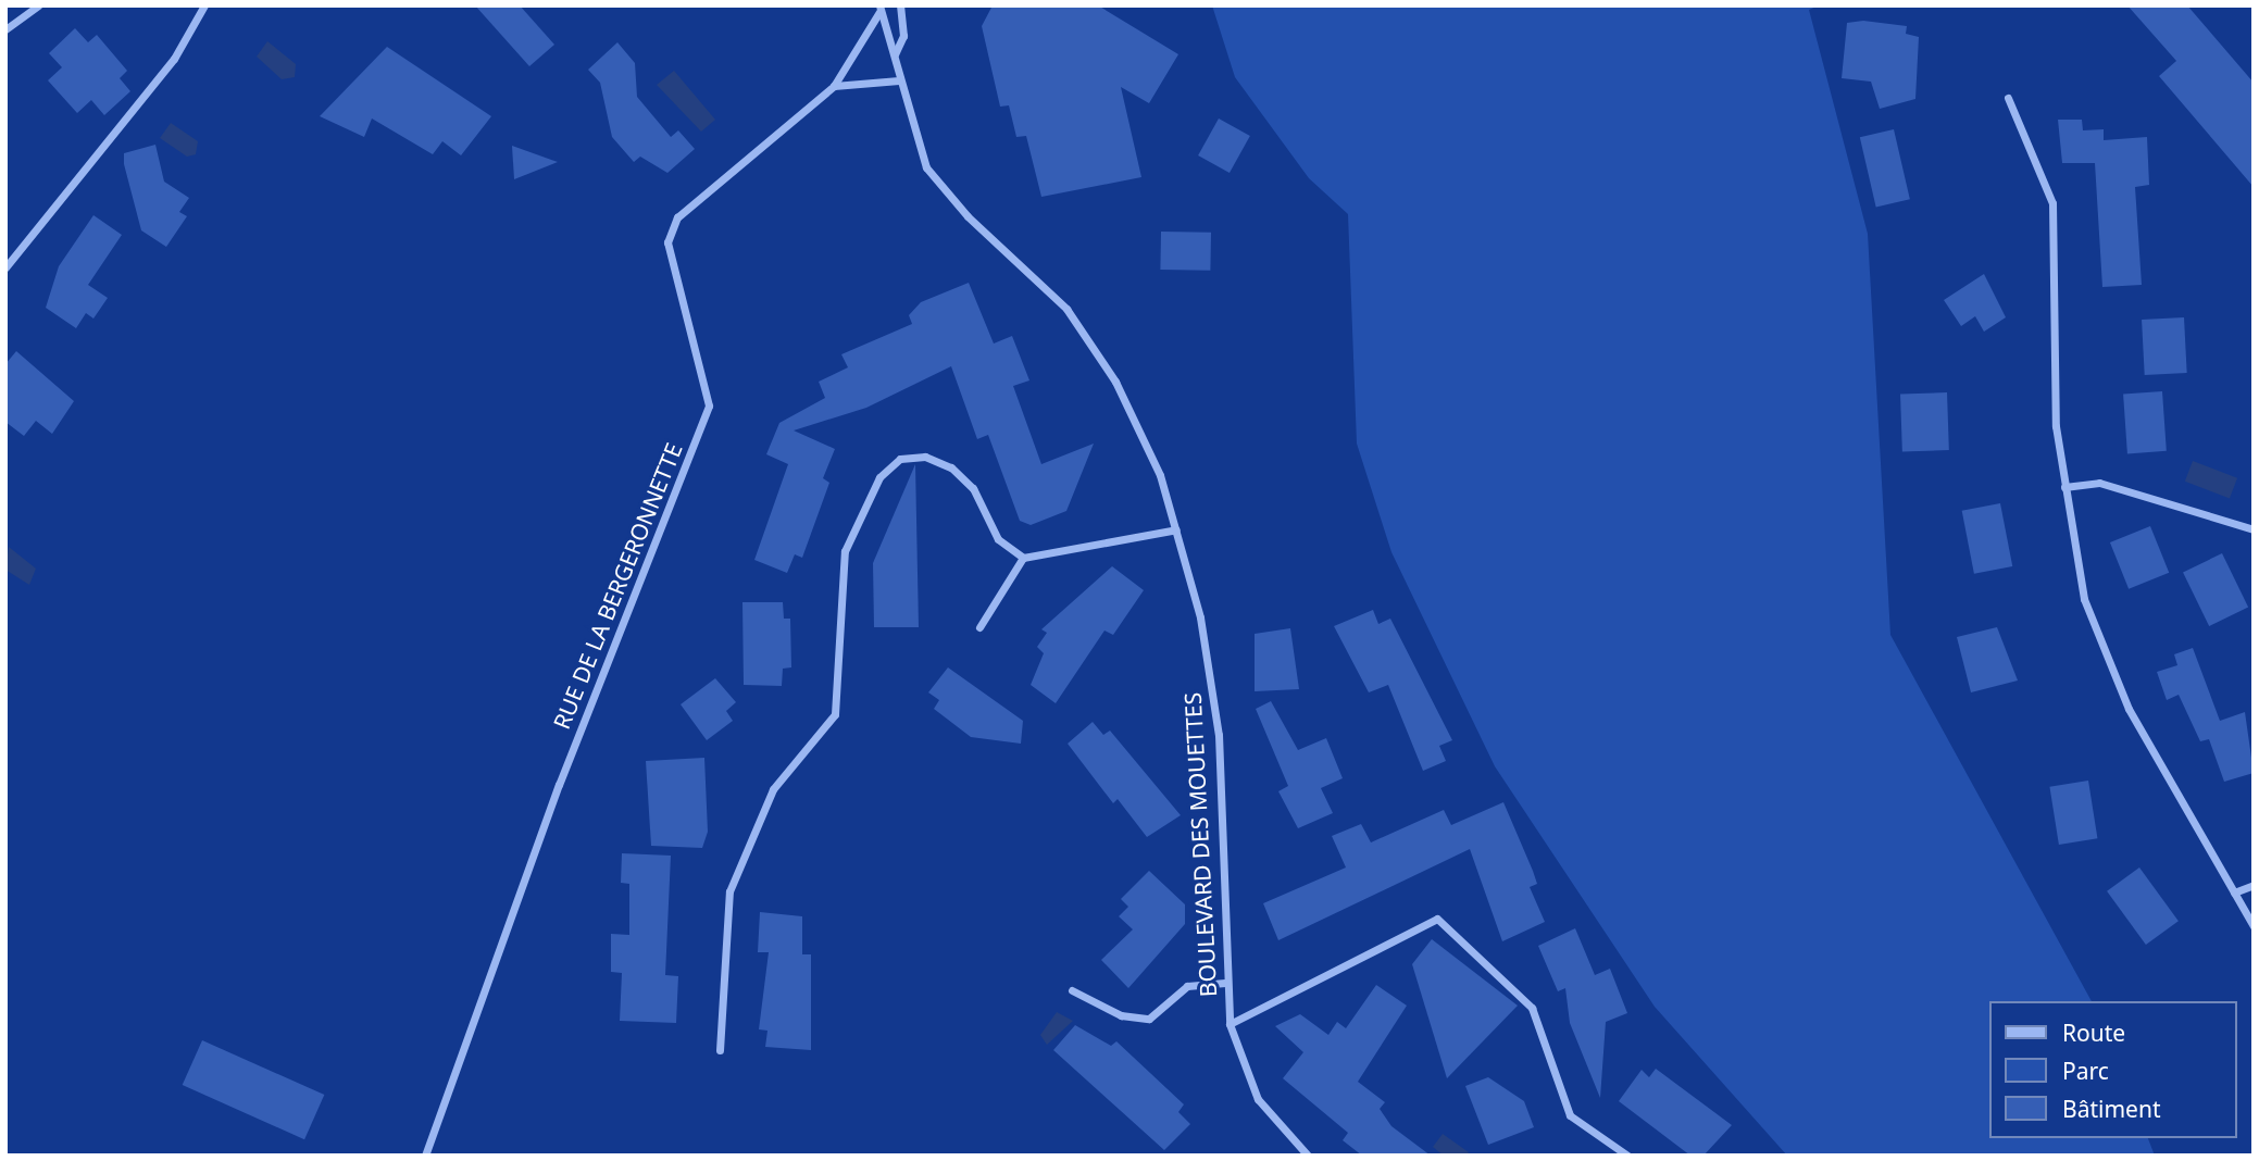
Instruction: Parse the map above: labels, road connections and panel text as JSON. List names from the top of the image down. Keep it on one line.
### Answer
{"streets":{"street":["RUE DE LA BERGERONNETTE","BOULEVARD DES MOUETTES"]},"legend":["Route","Parc","Bâtiment"]}
